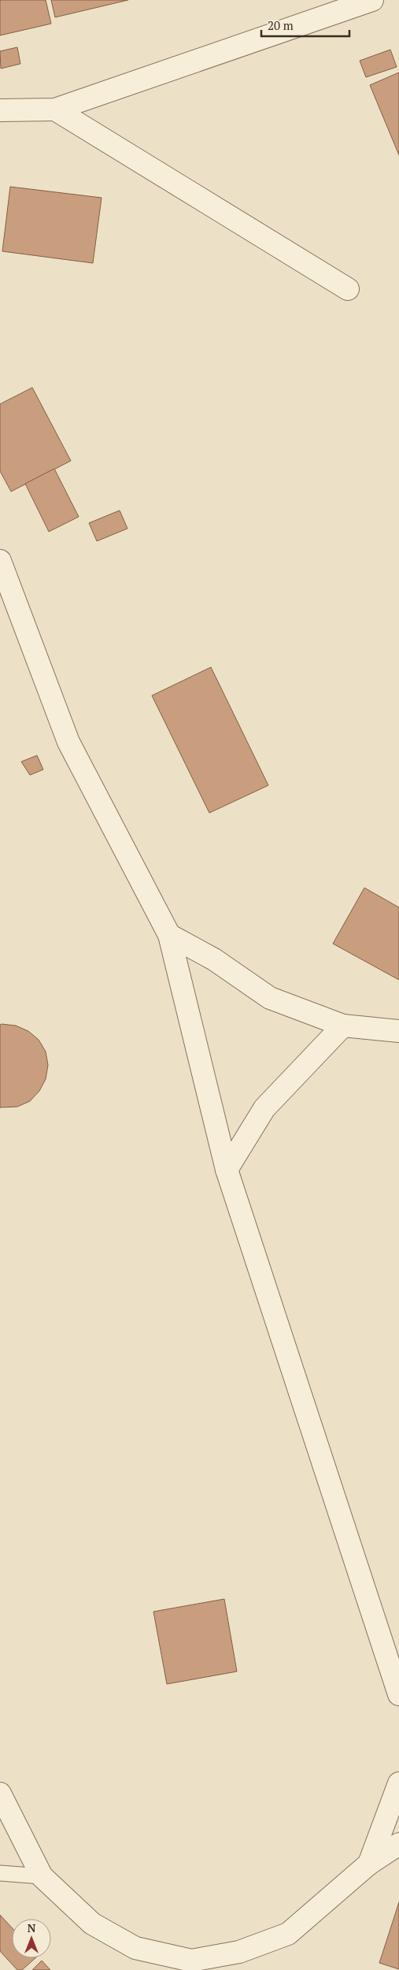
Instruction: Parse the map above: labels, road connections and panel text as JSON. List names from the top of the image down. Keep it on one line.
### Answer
{"scale_bar":"20 m","north":"top"}
